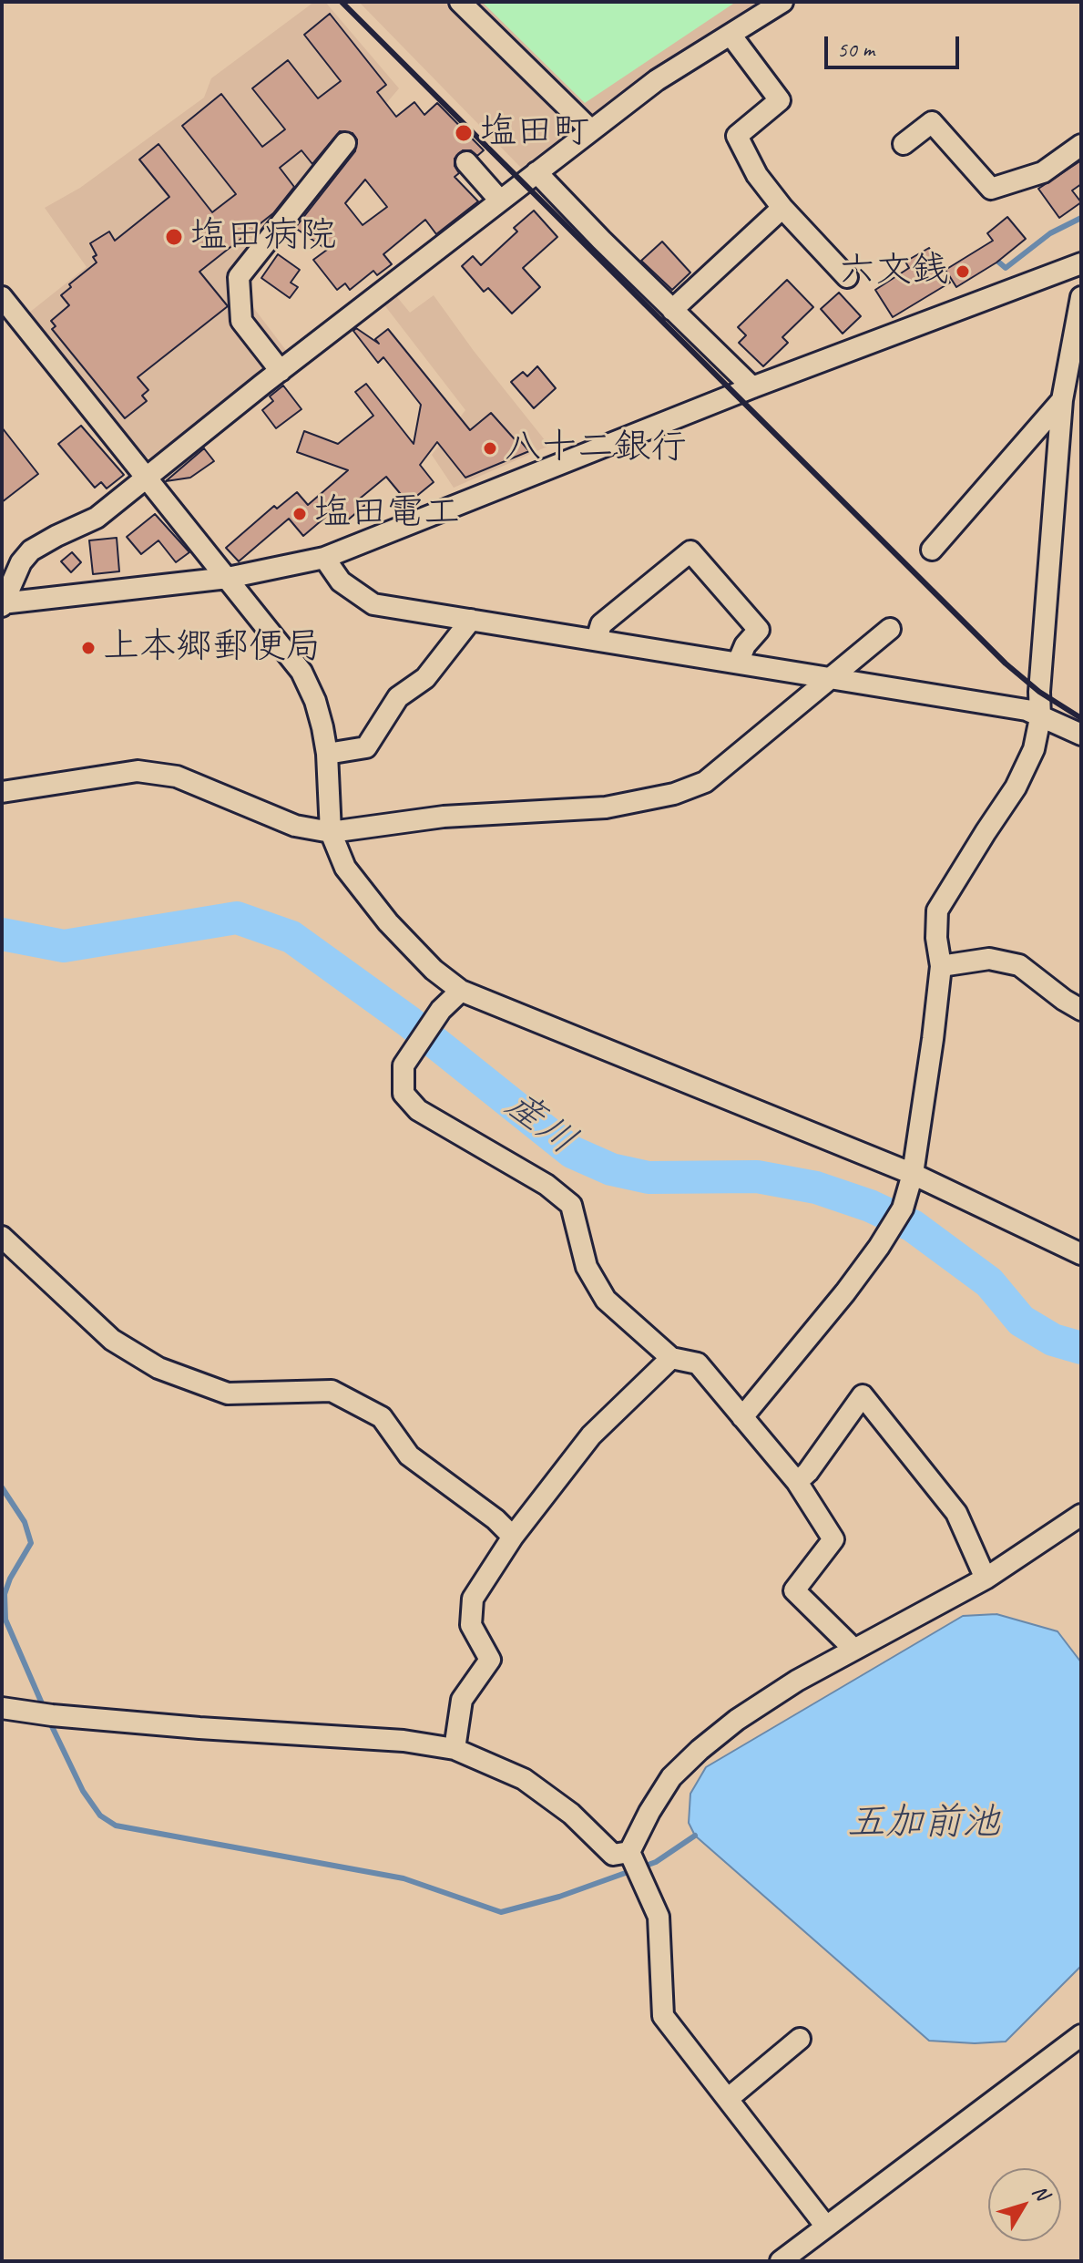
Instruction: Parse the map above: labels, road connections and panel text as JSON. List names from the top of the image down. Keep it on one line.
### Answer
{"water":["産川","五加前池"],"places":["塩田町","塩田病院","六文銭","八十二銀行","塩田電工","上本郷郵便局"],"scale_bar":"50 m","north":"top right"}
